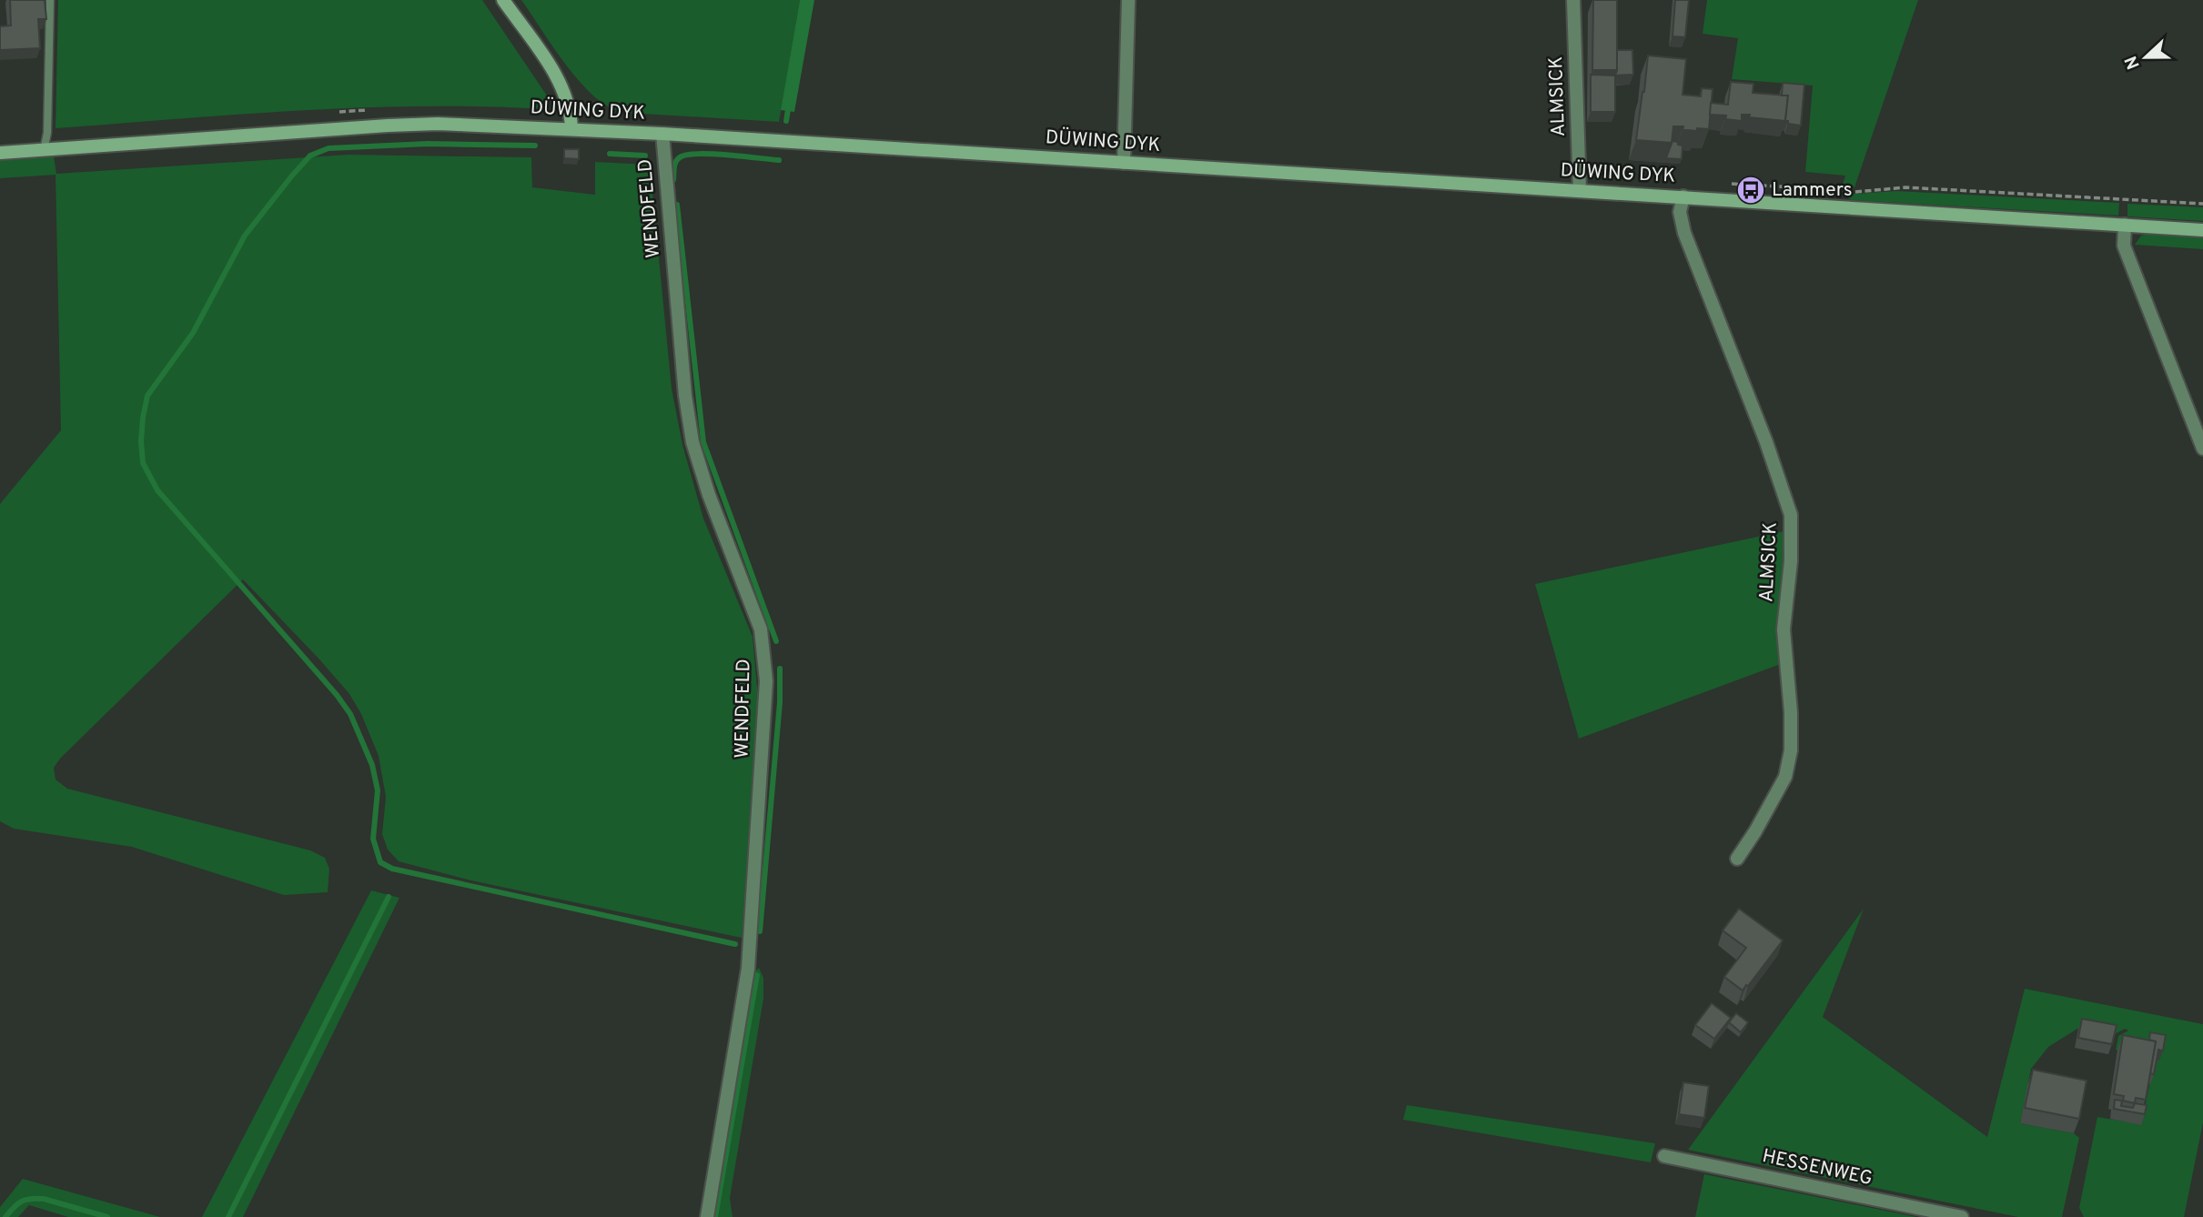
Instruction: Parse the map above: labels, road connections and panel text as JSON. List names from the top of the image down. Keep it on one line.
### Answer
{"streets":{"street":["ALMSICK","DÜWING DYK","WENDFELD","HESSENWEG"]},"crossings":[["ALMSICK","DÜWING DYK"],["DÜWING DYK","WENDFELD"]],"places":{"bus stop":["Lammers"]},"north":"left"}
